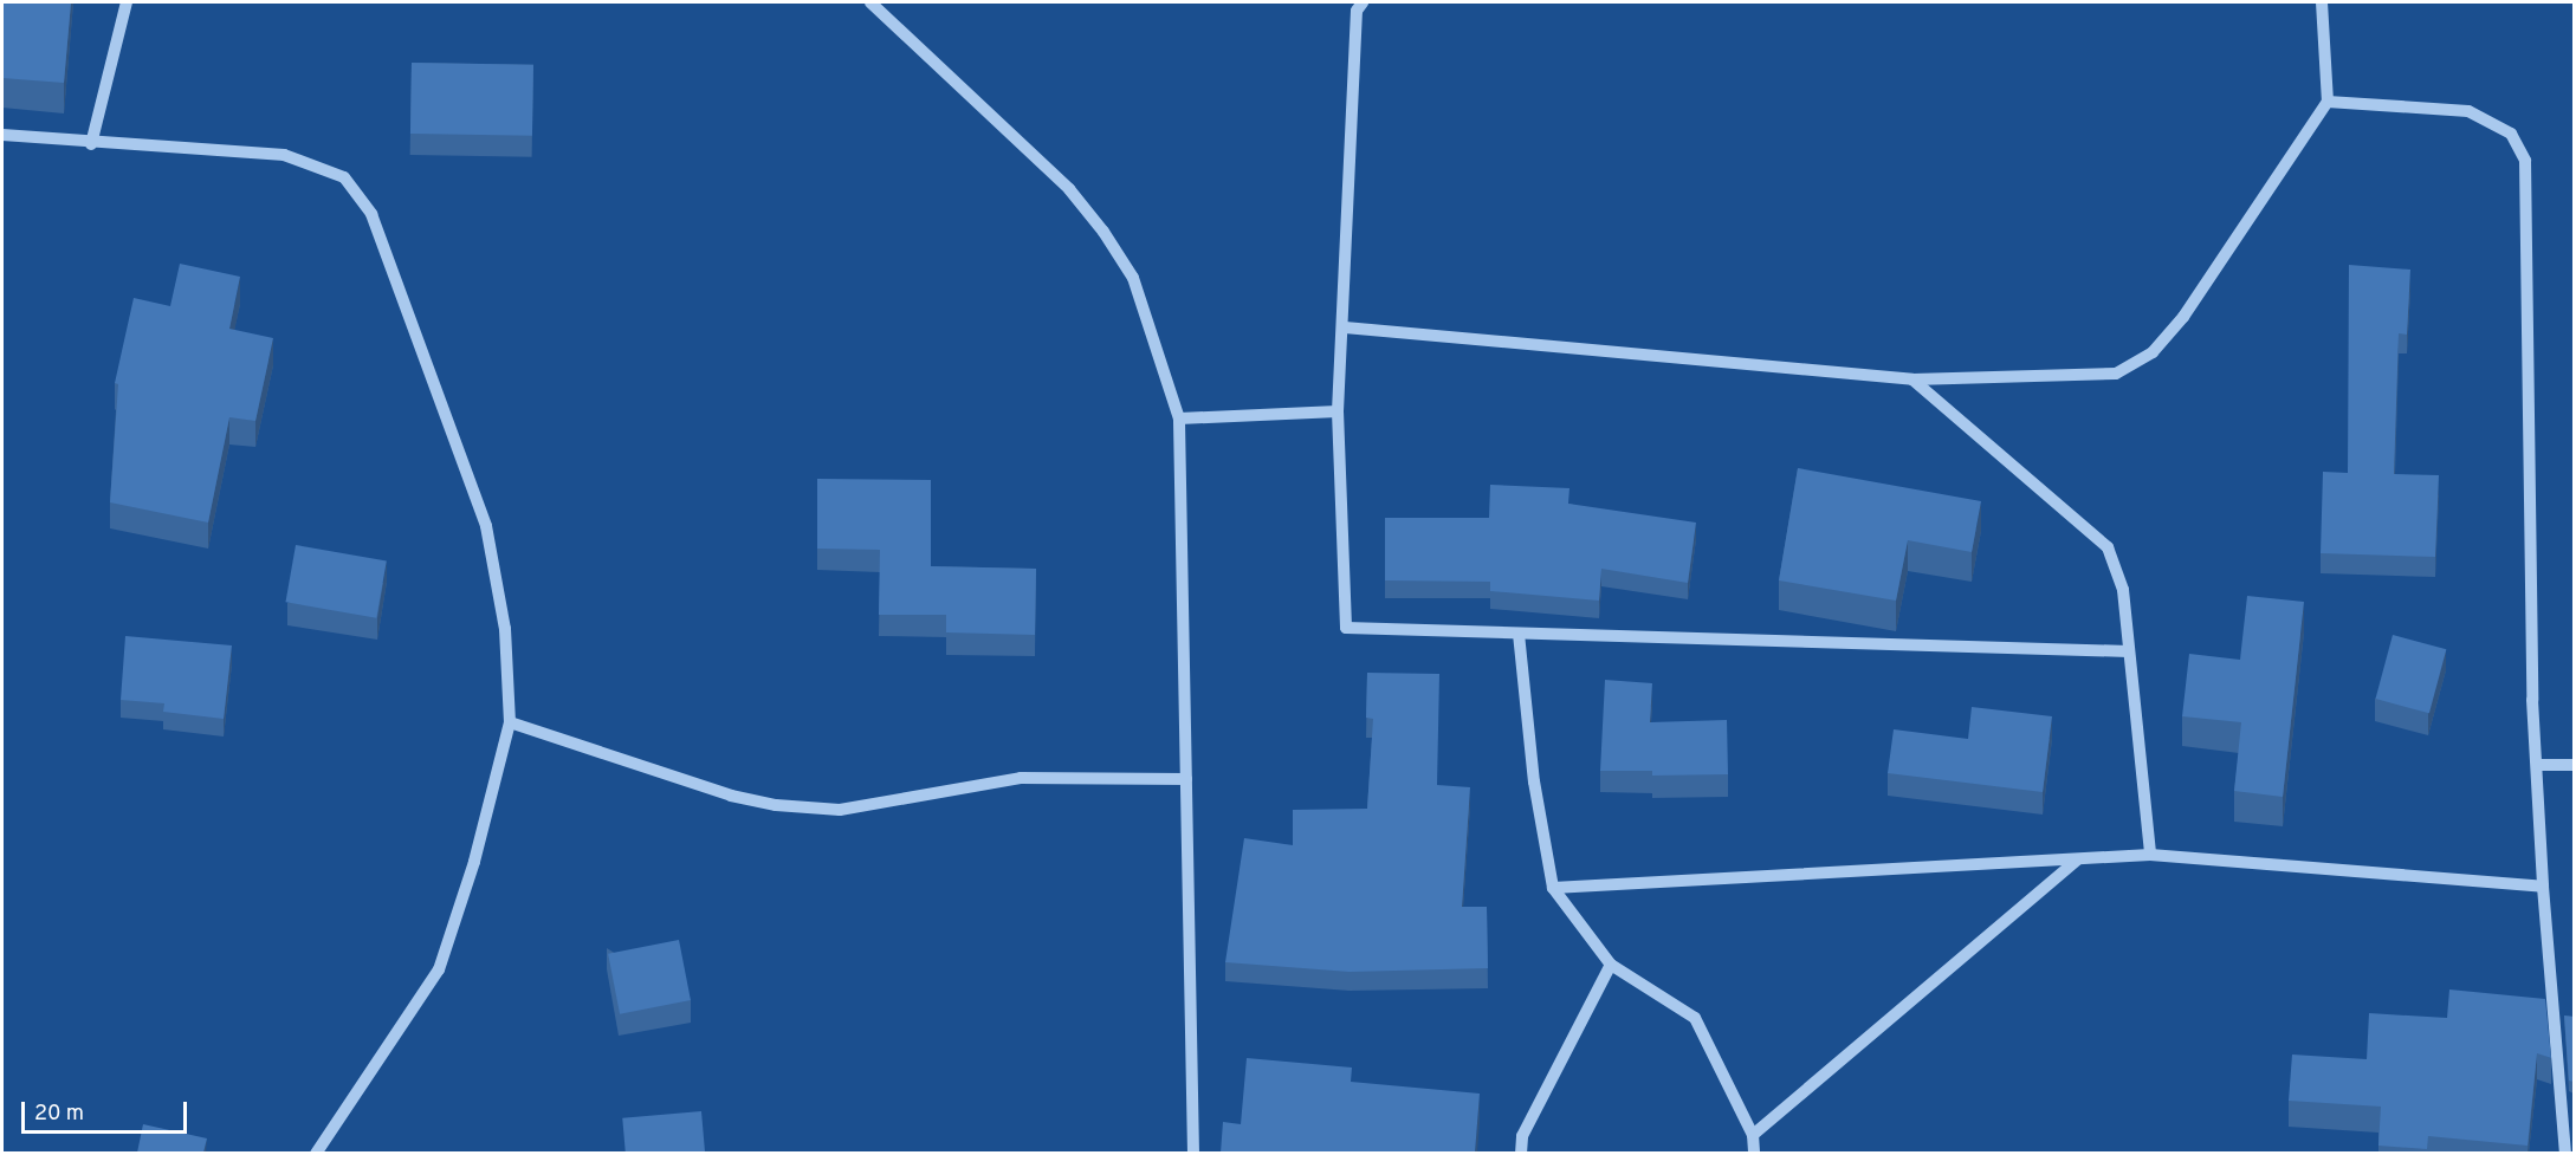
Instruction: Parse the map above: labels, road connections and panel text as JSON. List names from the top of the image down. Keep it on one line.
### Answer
{"scale_bar":"20 m"}
